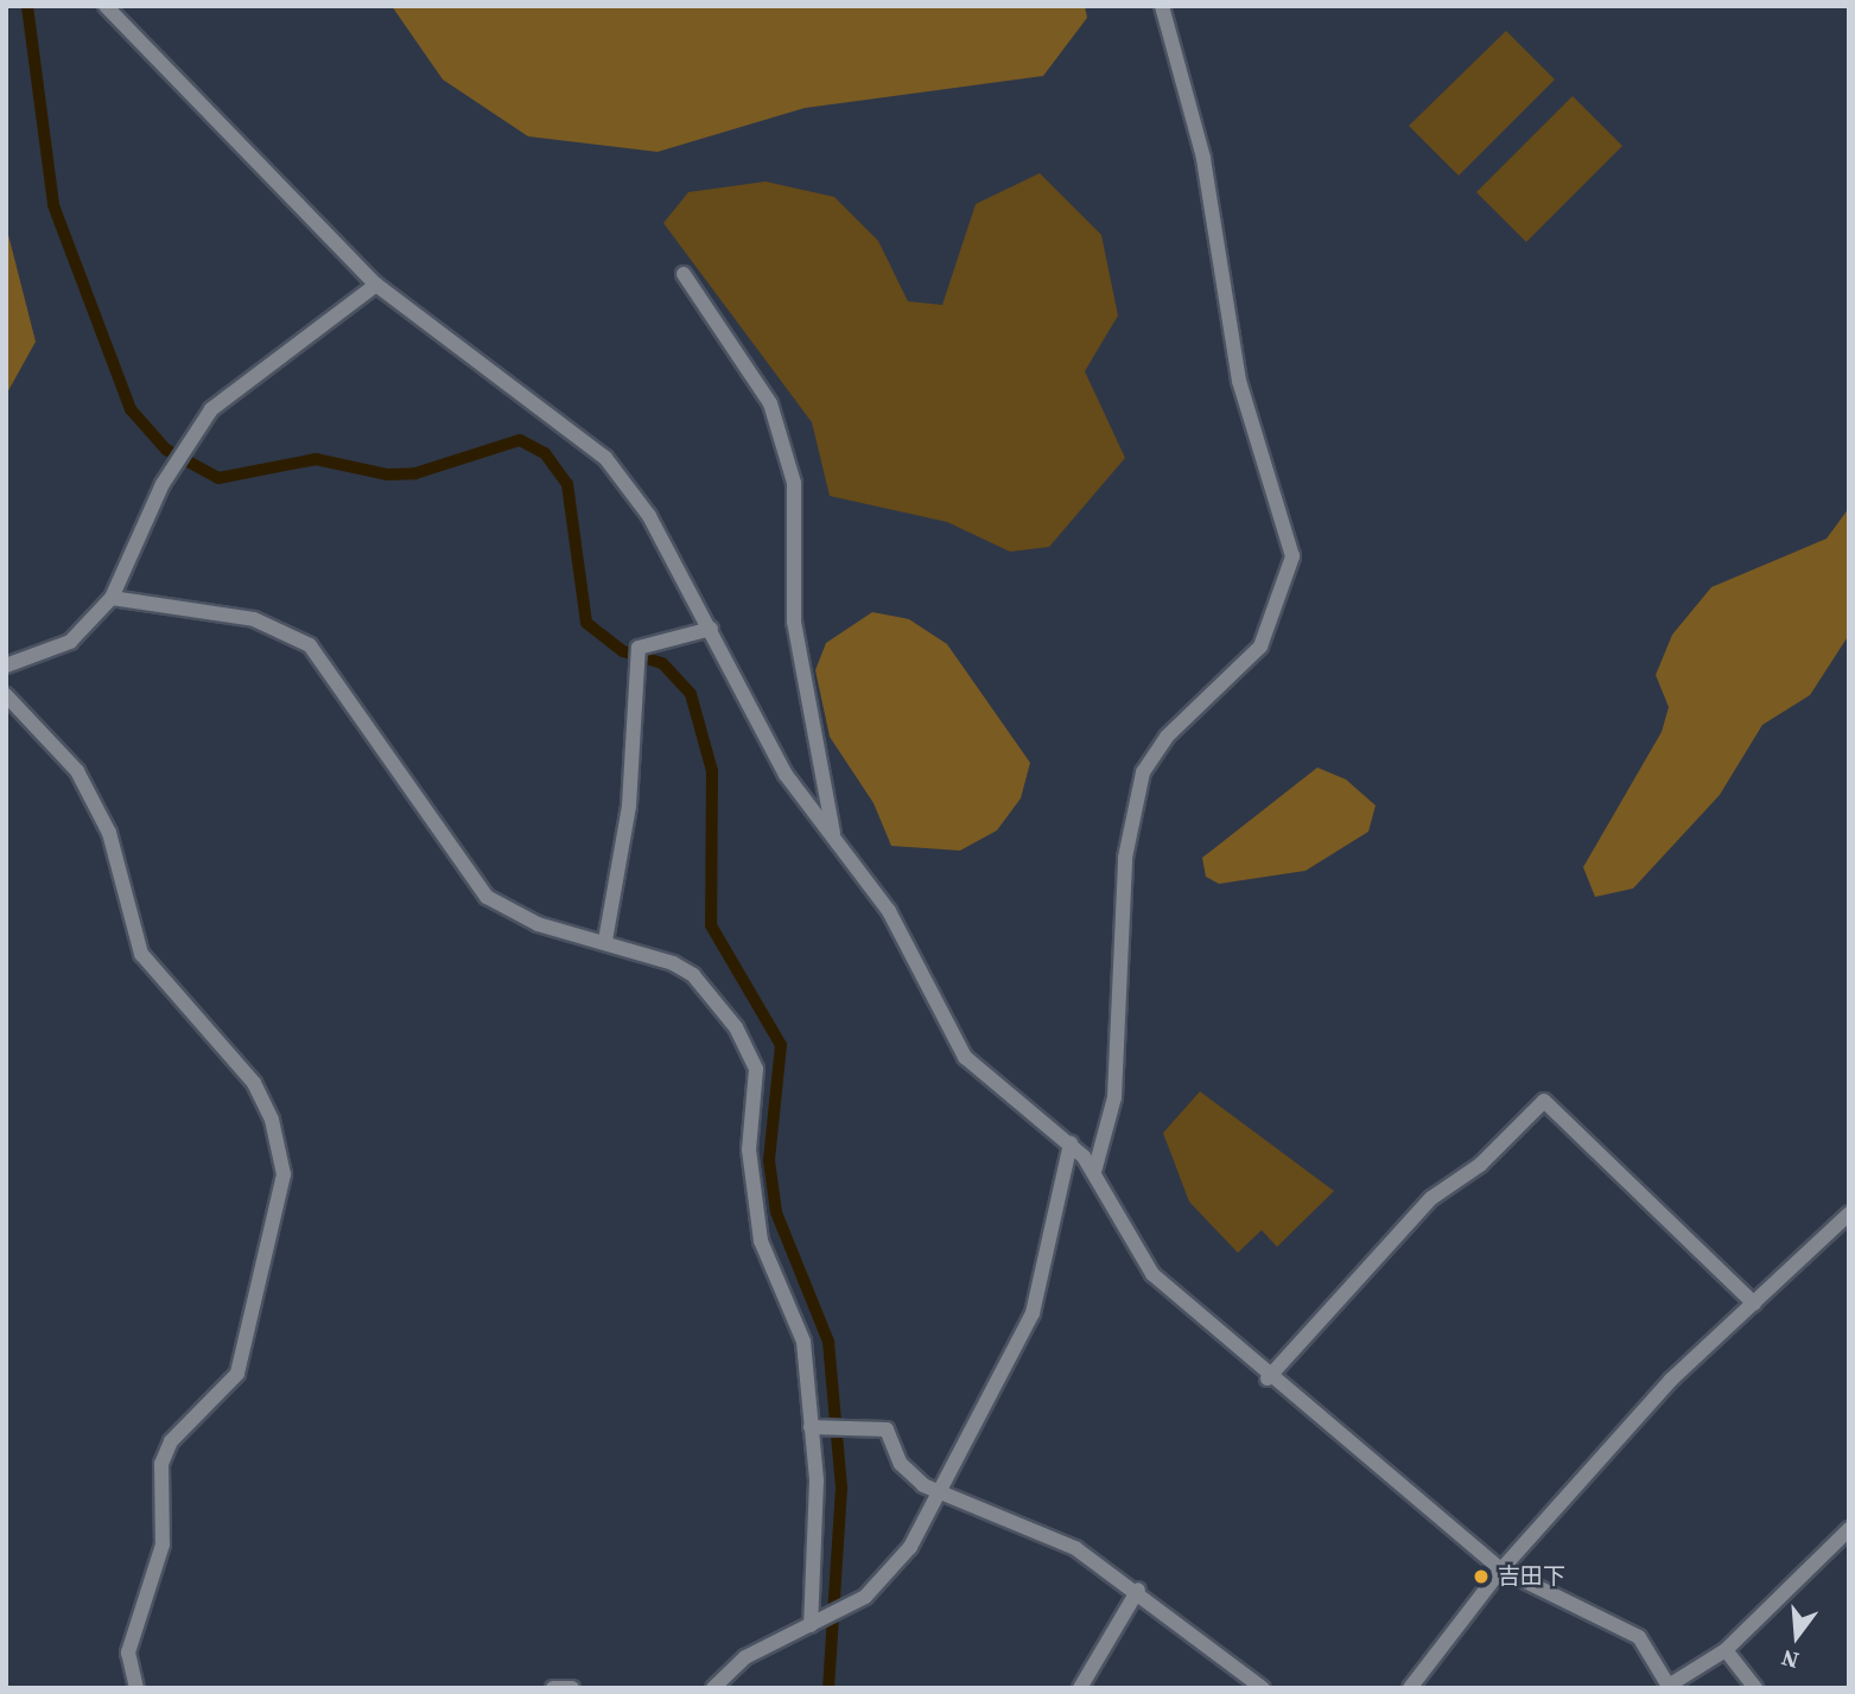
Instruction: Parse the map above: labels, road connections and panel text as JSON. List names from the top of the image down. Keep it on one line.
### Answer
{"places":["吉田下"],"north":"bottom"}
